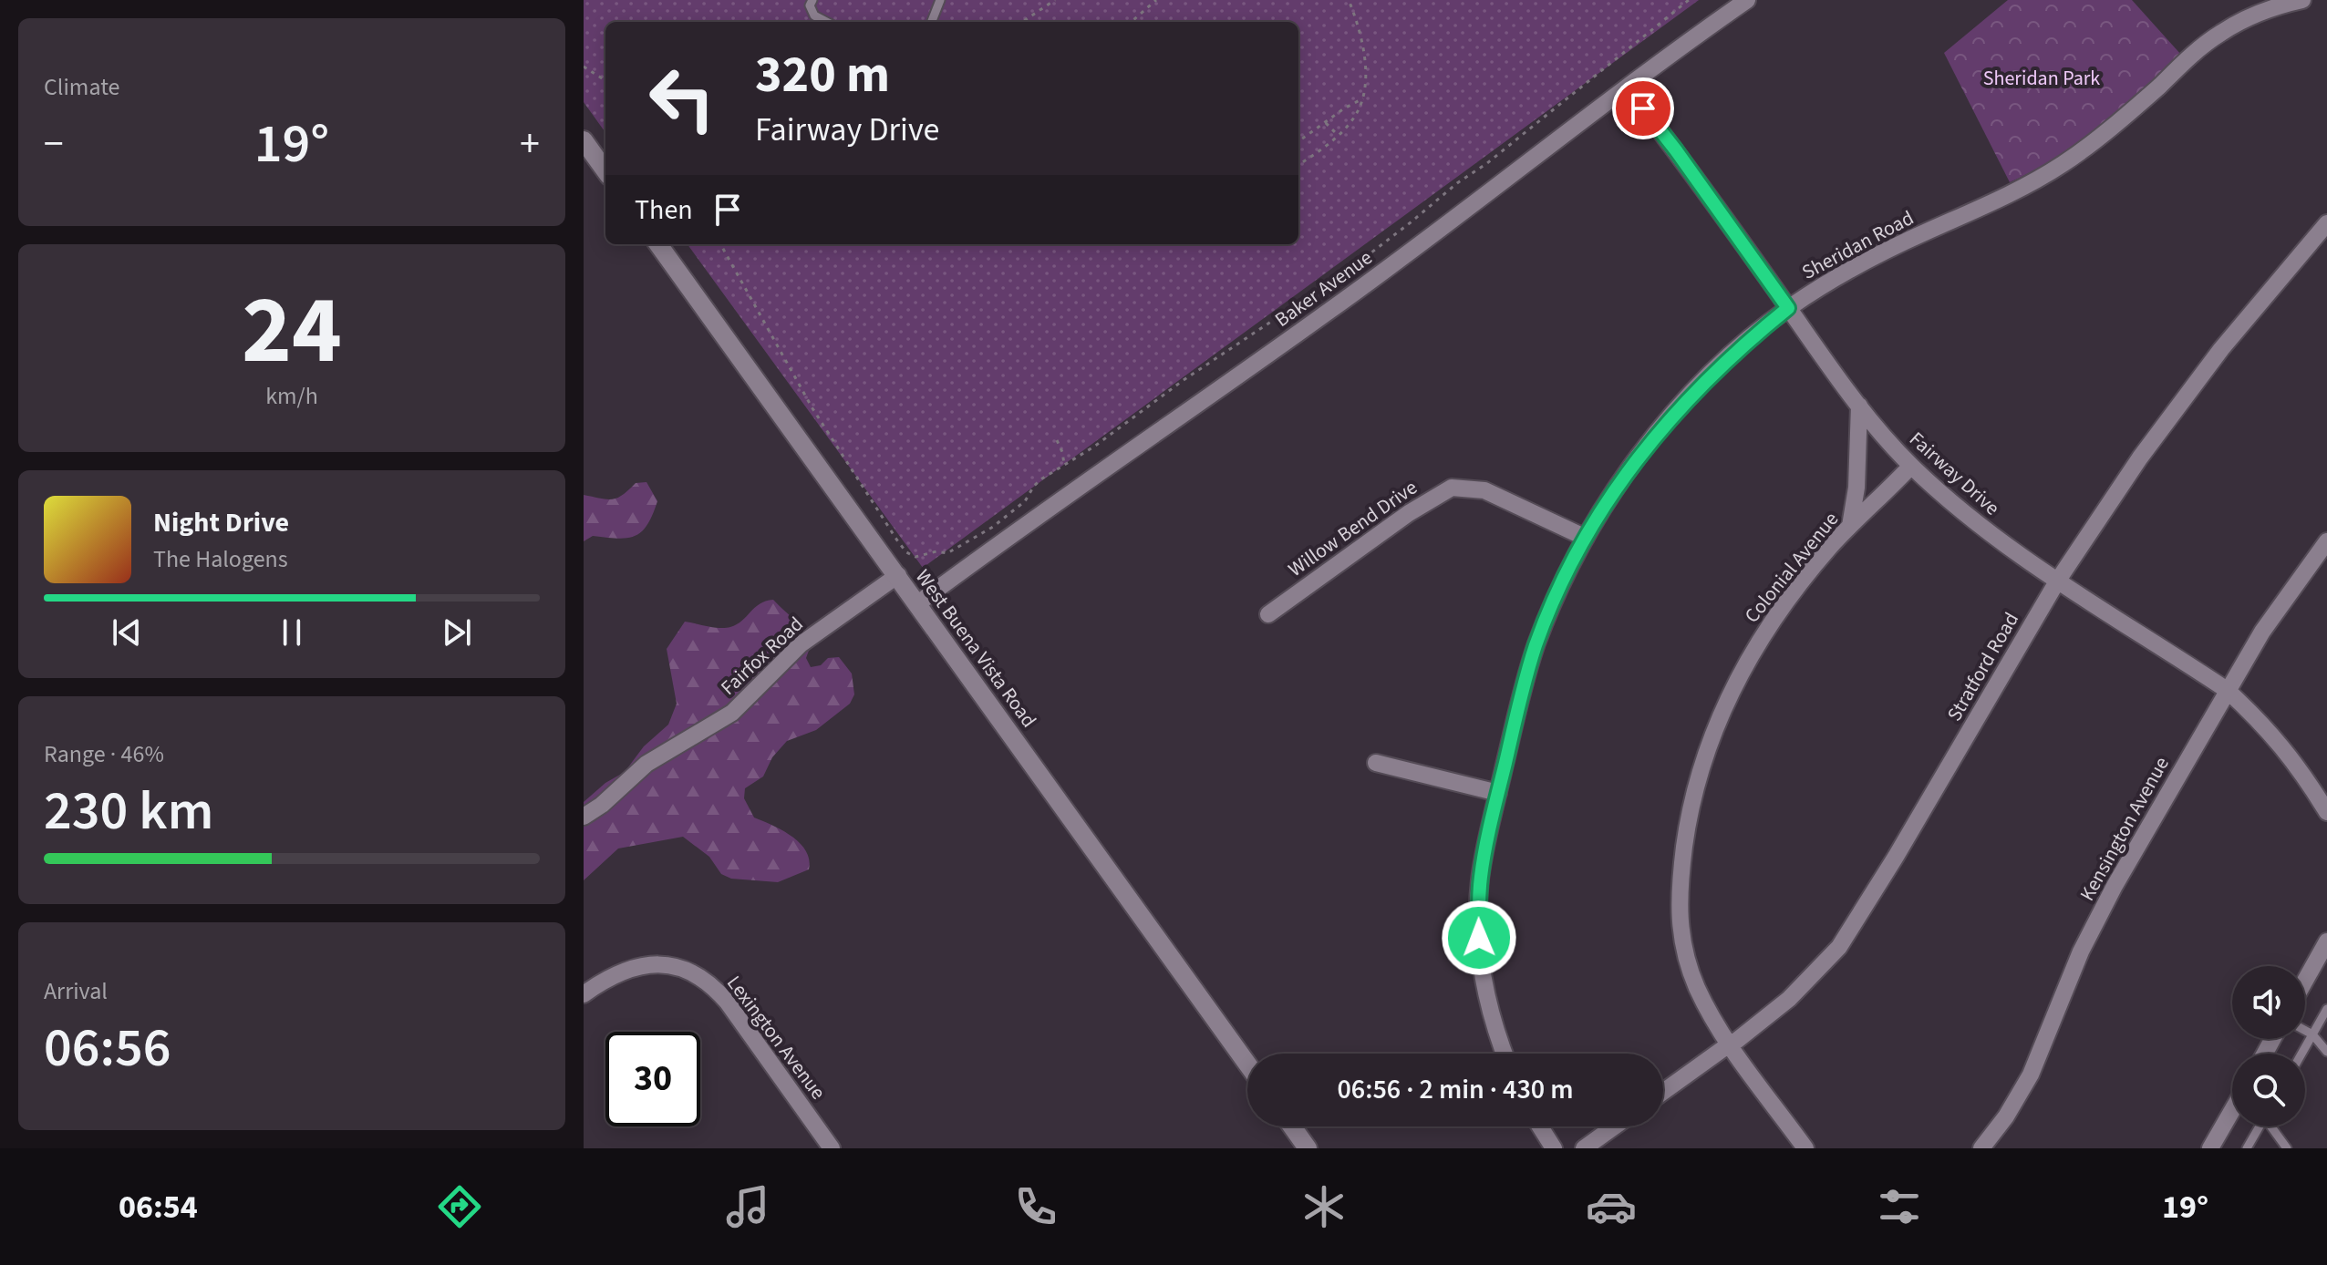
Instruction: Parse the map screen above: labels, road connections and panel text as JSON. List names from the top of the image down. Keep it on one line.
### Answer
{"streets":{"street":["Sheridan Road","Baker Avenue","Fairway Drive","Willow Bend Drive","Colonial Avenue","West Buena Vista Road","Fairfox Road","Stratford Road","Kensington Avenue","Lexington Avenue"]},"crossings":[["Sheridan Road","Fairway Drive"],["Sheridan Road","Willow Bend Drive"],["Baker Avenue","Fairway Drive"],["Baker Avenue","West Buena Vista Road"],["Fairway Drive","Colonial Avenue"],["Fairway Drive","Stratford Road"],["Fairway Drive","Kensington Avenue"],["Colonial Avenue","Stratford Road"],["West Buena Vista Road","Fairfox Road"]],"parks":["Sheridan Park"],"page":{"tile":["Climate",["24","km/h"],["Range · 46%","230 km"],["Arrival","06:56"]],"turn":["320 m","Fairway Drive"],"heat":["−","19°","+"],"then":"Then","song":["Night Drive","The Halogens"],"limit":"30","trip":"06:56 · 2 min · 430 m","tabs":["06:54","19°"]}}
